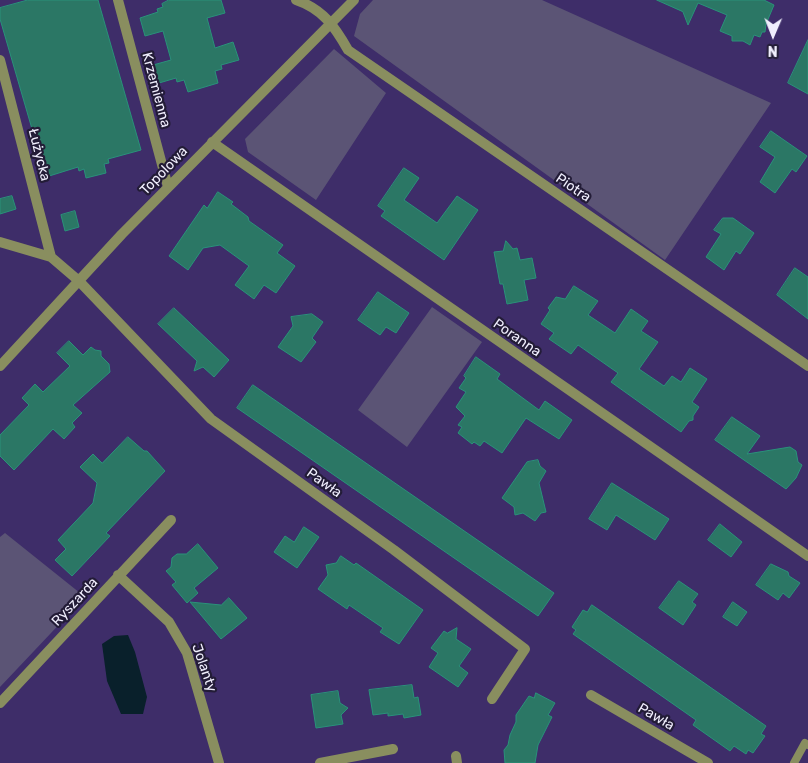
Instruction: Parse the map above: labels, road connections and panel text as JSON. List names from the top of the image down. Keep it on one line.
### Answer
{"streets":{"street":["Krzemienna","Łużycka","Topolowa","Piotra","Poranna","Pawła","Ryszarda","Jolanty"]},"crossings":[["Krzemienna","Topolowa"],["Topolowa","Piotra"],["Topolowa","Poranna"],["Topolowa","Pawła"],["Ryszarda","Jolanty"]],"north":"bottom"}
